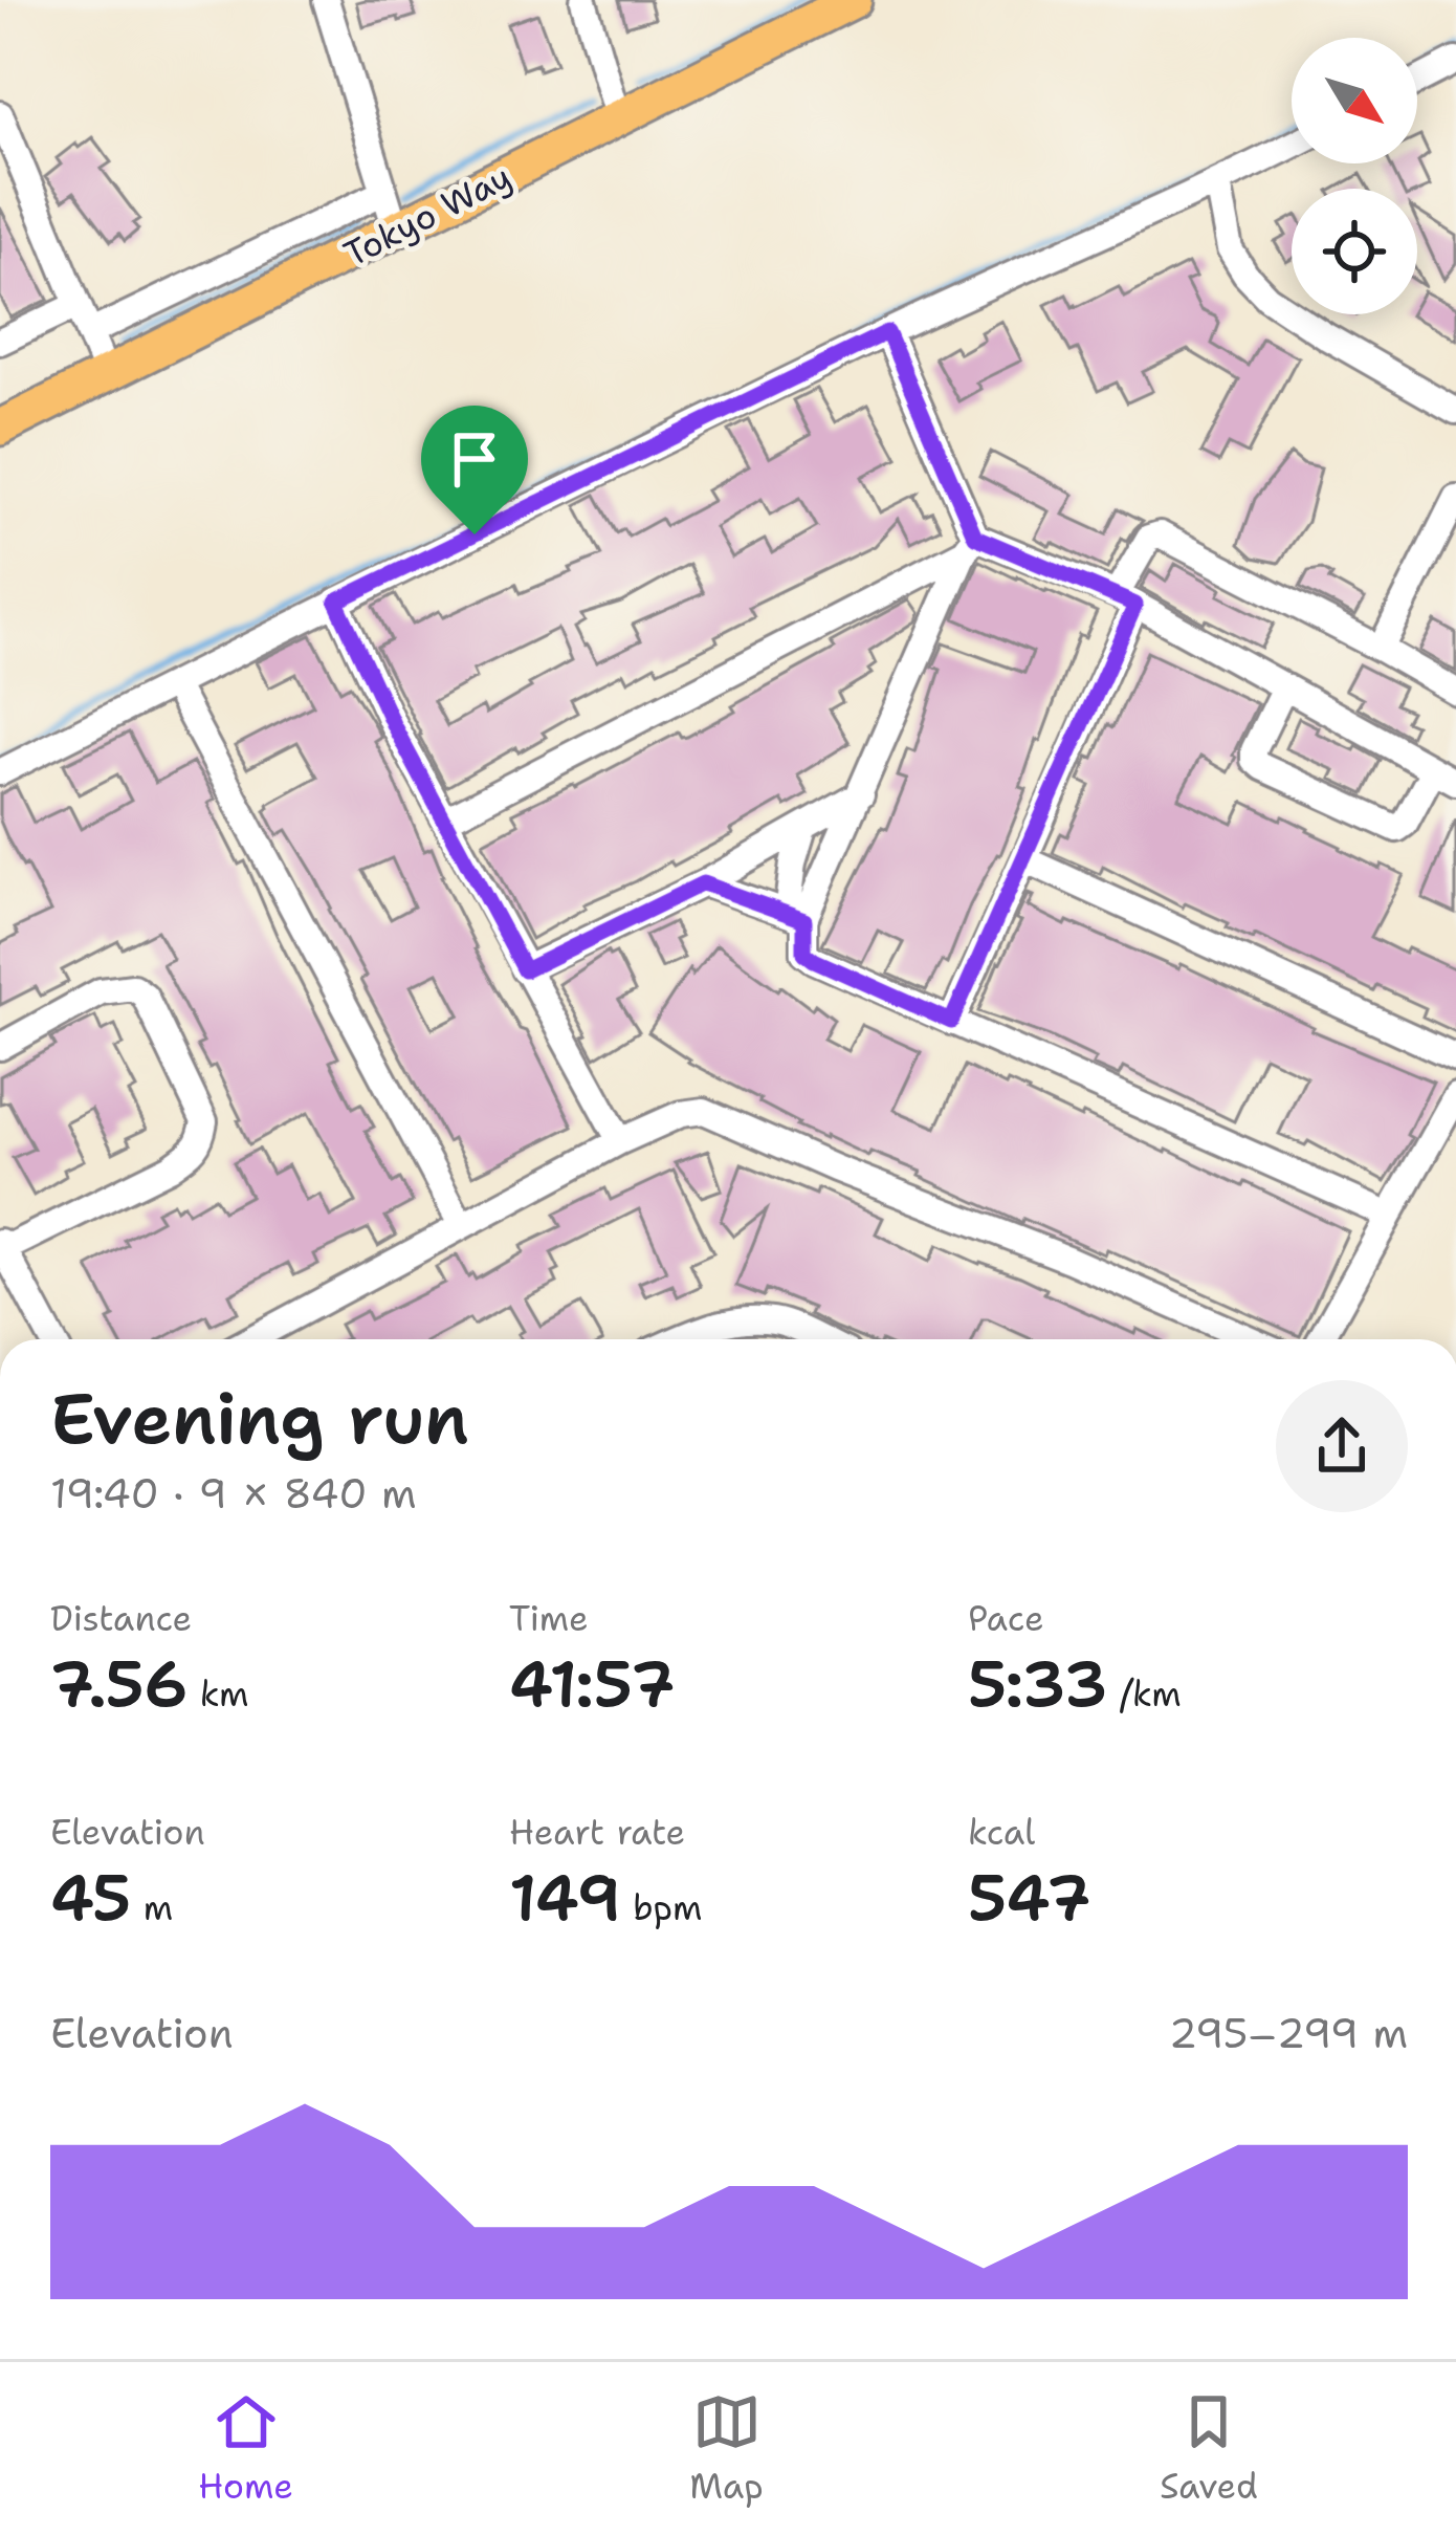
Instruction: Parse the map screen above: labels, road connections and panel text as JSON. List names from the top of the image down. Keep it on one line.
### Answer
{"streets":{"main road":["Tokyo Way"]},"north":"bottom right","page":{"heading":["Evening run","19:40 · 9 × 840 m"],"stats":[["Distance","7.56 km"],["Time","41:57"],["Pace","5:33 /km"],["Elevation","45 m"],["Heart rate","149 bpm"],["kcal","547"]],"chart":["Elevation","295–299 m"],"tabs":["Home","Map","Saved"]}}
